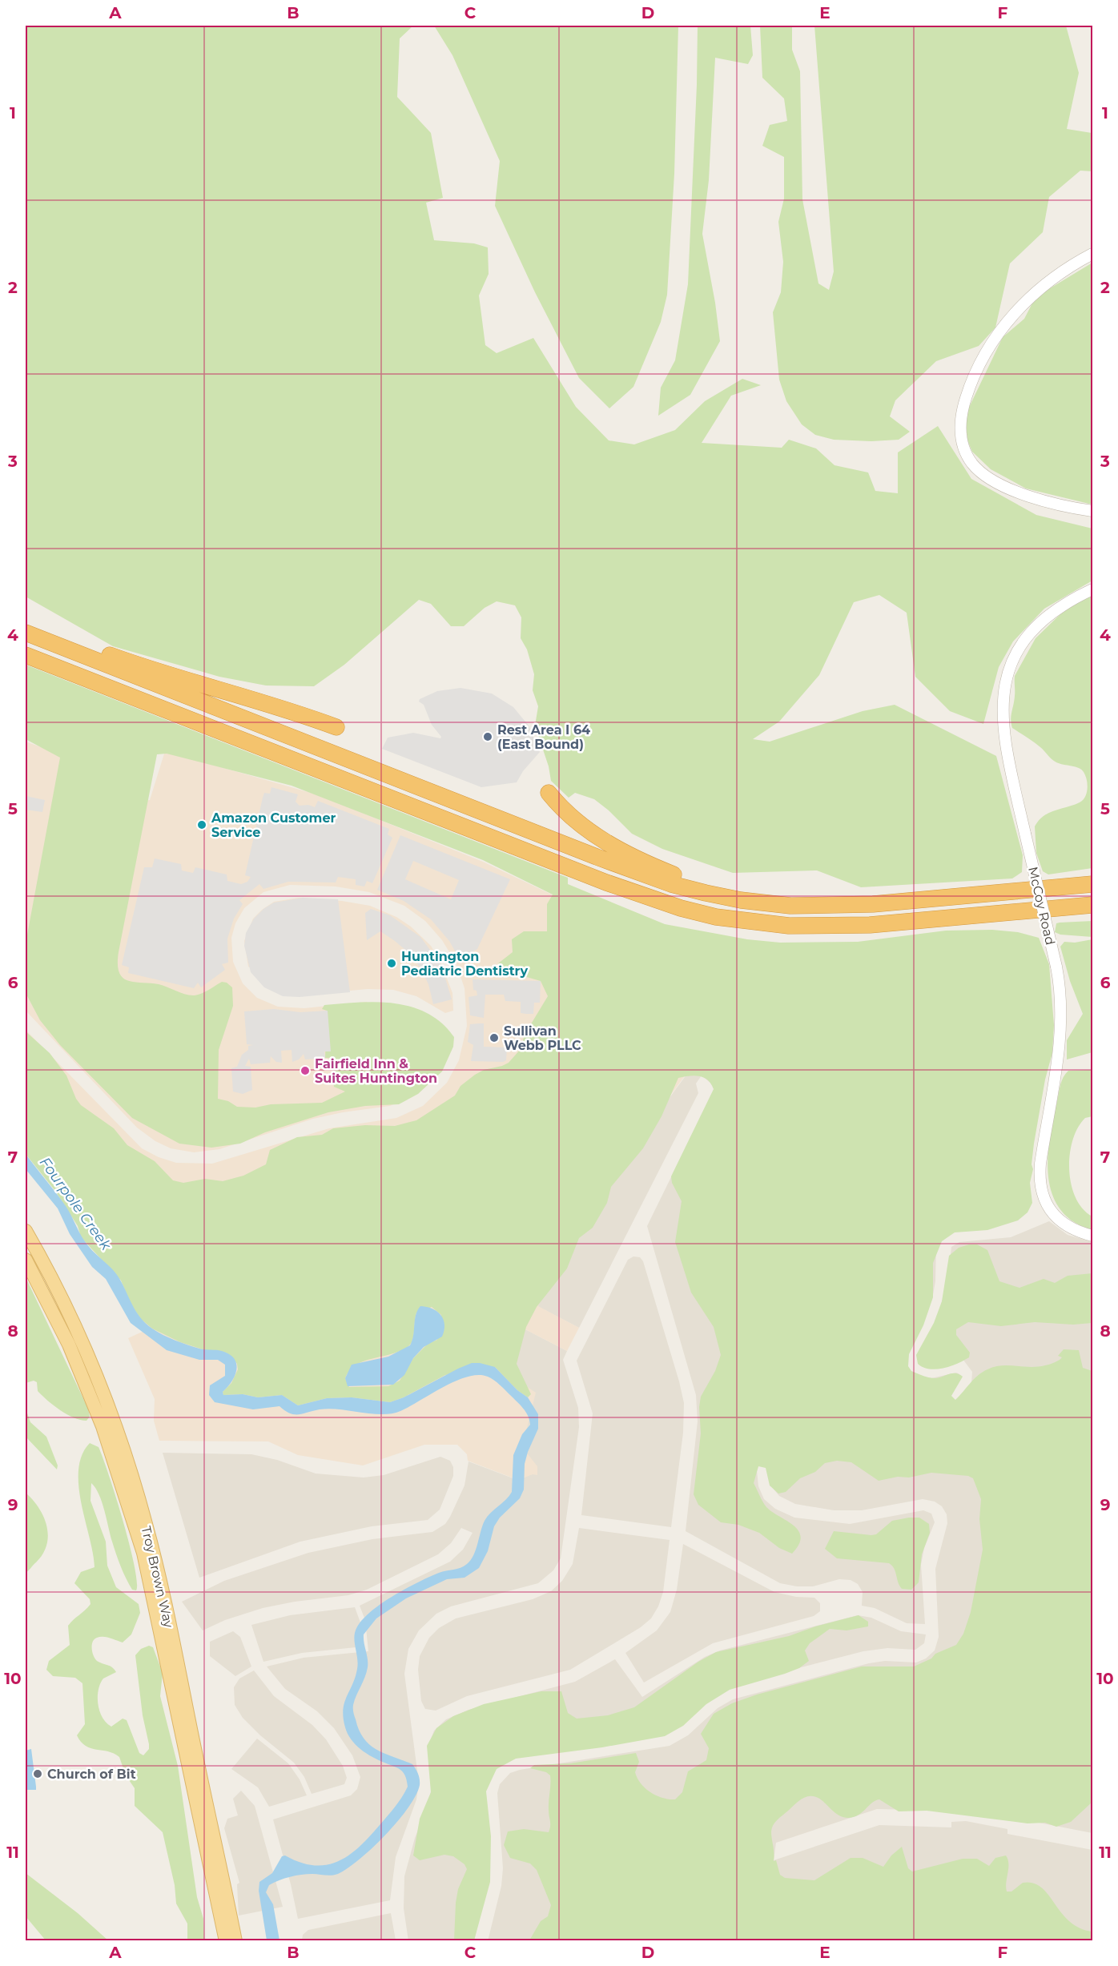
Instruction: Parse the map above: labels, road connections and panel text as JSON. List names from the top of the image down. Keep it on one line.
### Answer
{"streets":{"main road":["Troy Brown Way"],"street":["McCoy Road"]},"water":["Fourpole Creek"],"places":["Rest Area I 64 (East Bound)","Amazon Customer Service","Huntington Pediatric Dentistry","Sullivan Webb PLLC","Fairfield Inn & Suites Huntington","Church of Bit"],"grid":{"columns":["A","B","C","D","E","F"],"rows":["1","2","3","4","5","6","7","8","9","10","11"]}}
